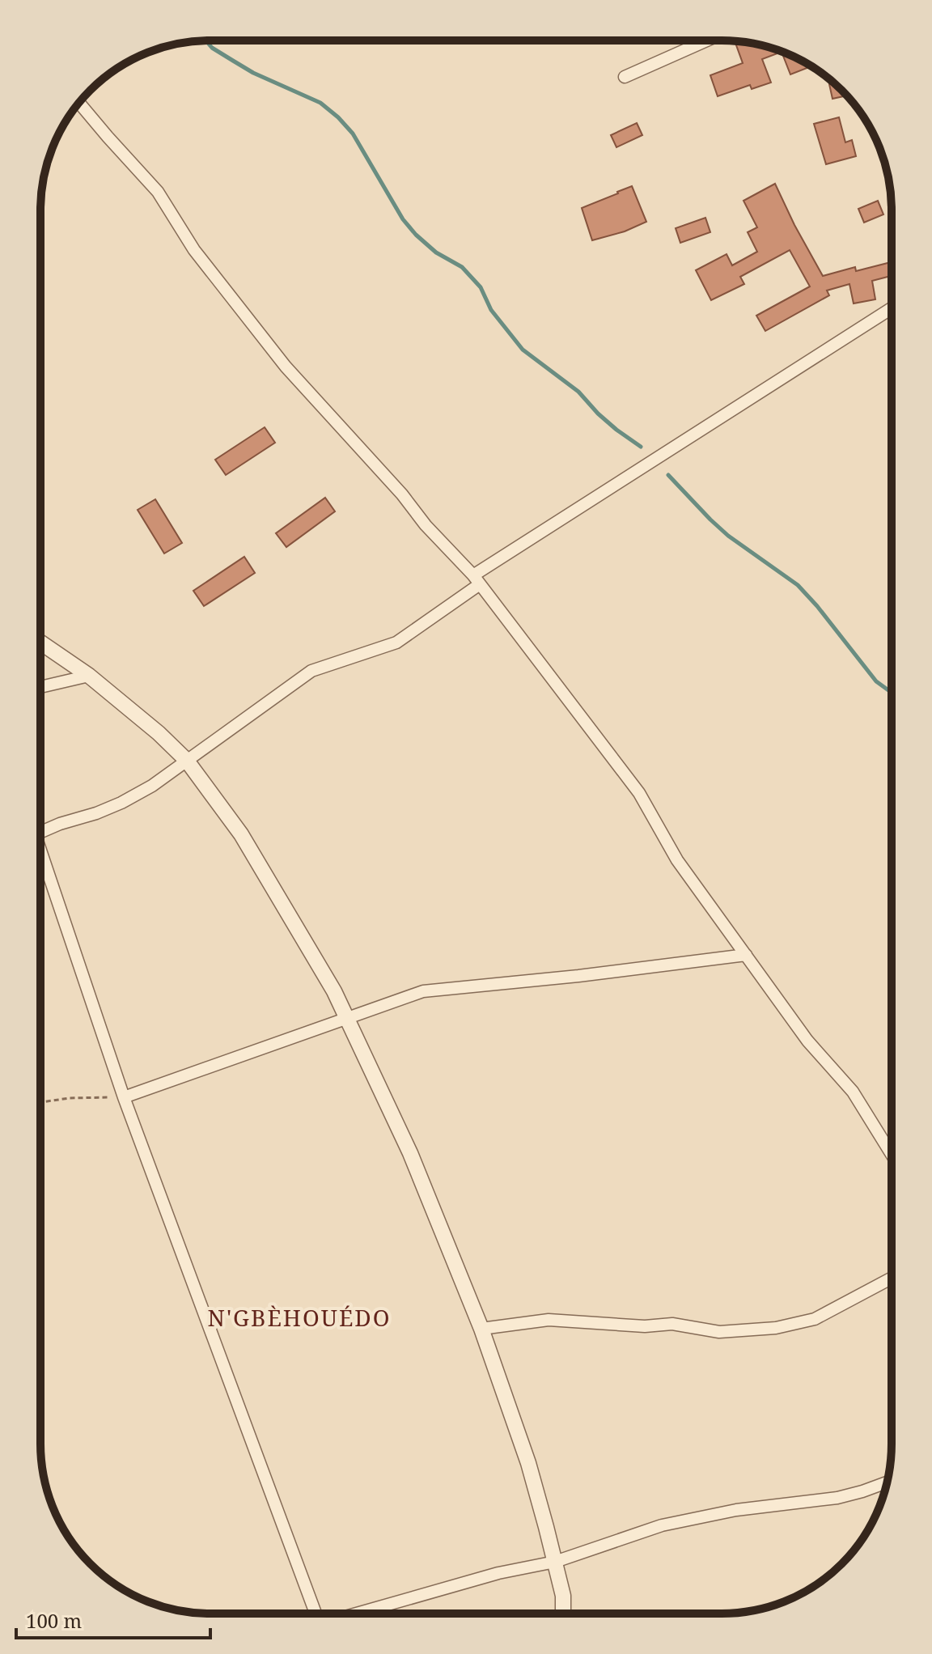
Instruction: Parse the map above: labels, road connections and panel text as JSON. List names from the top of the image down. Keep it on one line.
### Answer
{"districts":["N'GBÈHOUÉDO"],"scale_bar":"100 m"}
